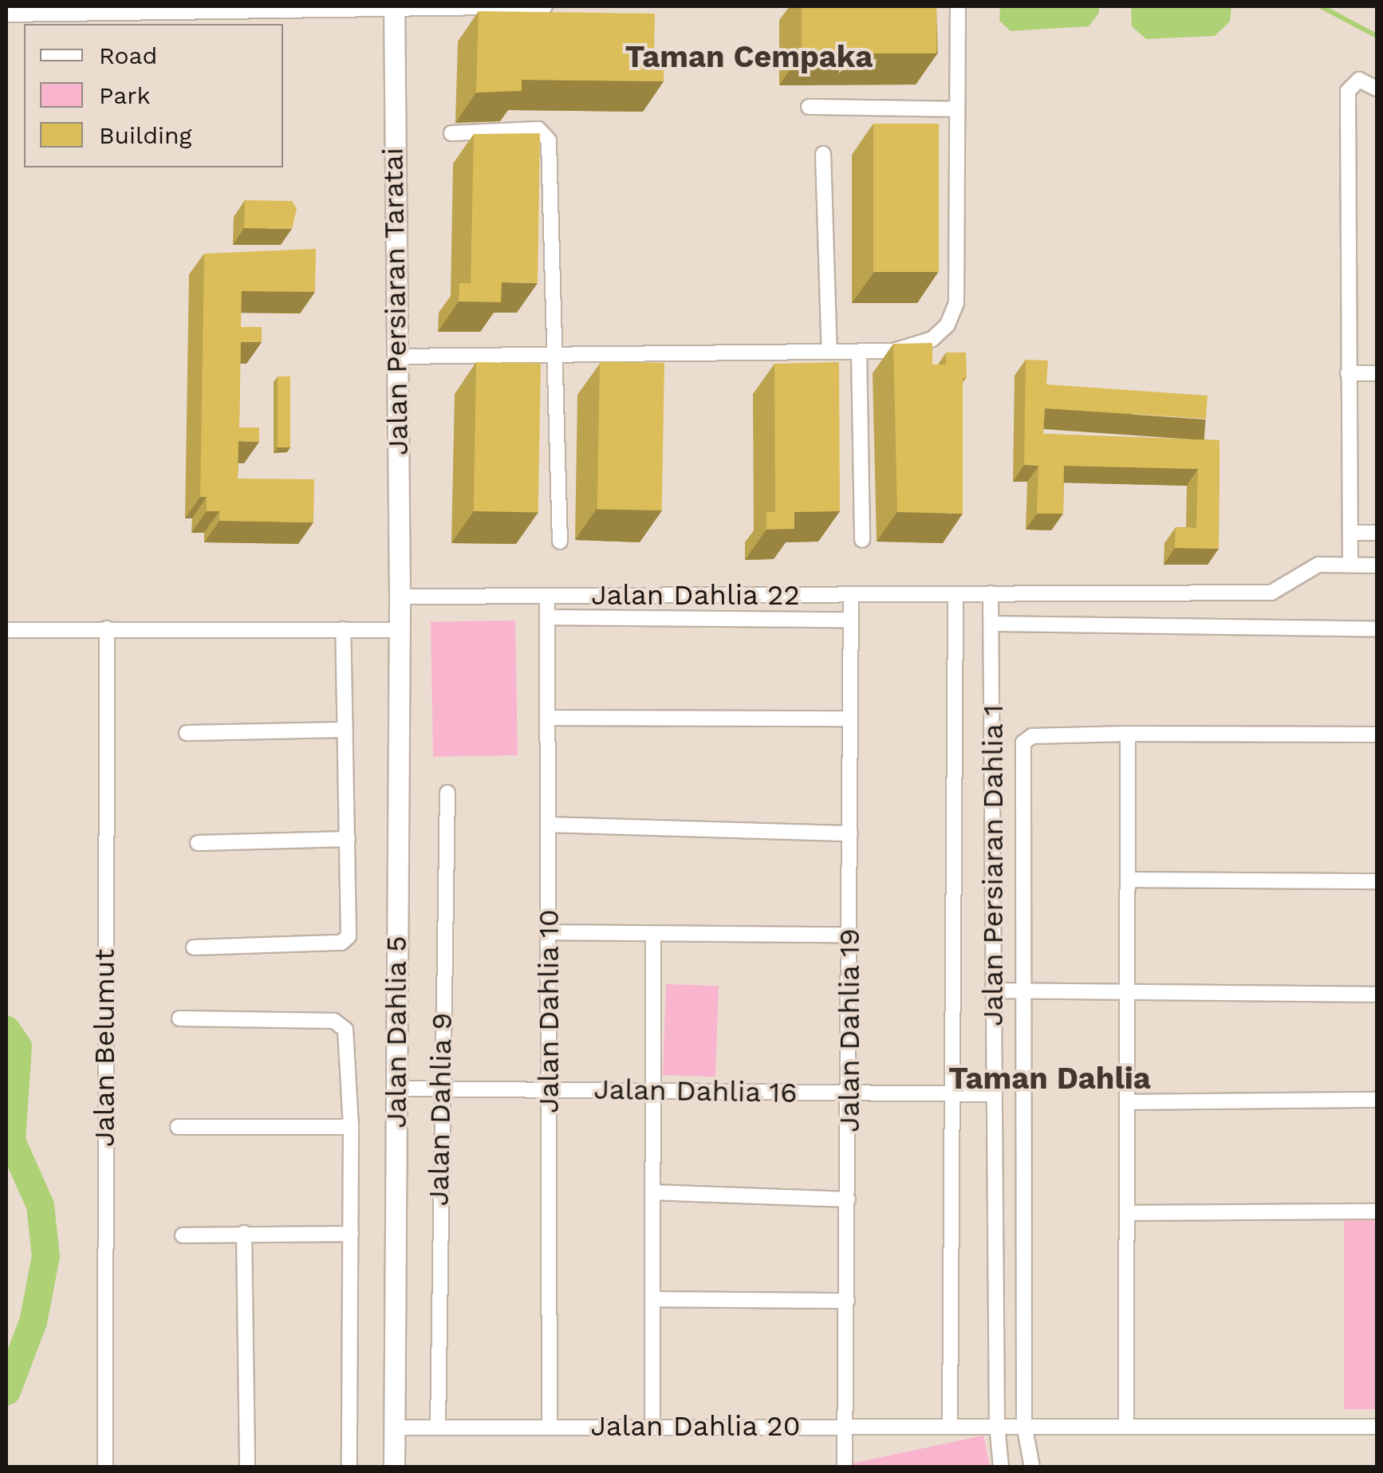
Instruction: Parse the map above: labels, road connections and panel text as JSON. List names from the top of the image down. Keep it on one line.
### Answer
{"streets":{"street":["Jalan Persiaran Taratai","Jalan Dahlia 22","Jalan Persiaran Dahlia 1","Jalan Dahlia 10","Jalan Dahlia 19","Jalan Dahlia 5","Jalan Belumut","Jalan Dahlia 16","Jalan Dahlia 9","Jalan Dahlia 20"]},"crossings":[["Jalan Persiaran Taratai","Jalan Dahlia 22"],["Jalan Persiaran Taratai","Jalan Dahlia 5"],["Jalan Dahlia 22","Jalan Persiaran Dahlia 1"],["Jalan Dahlia 22","Jalan Dahlia 10"],["Jalan Dahlia 22","Jalan Dahlia 19"],["Jalan Dahlia 22","Jalan Dahlia 5"],["Jalan Persiaran Dahlia 1","Jalan Dahlia 16"],["Jalan Persiaran Dahlia 1","Jalan Dahlia 20"],["Jalan Dahlia 10","Jalan Dahlia 16"],["Jalan Dahlia 10","Jalan Dahlia 20"],["Jalan Dahlia 19","Jalan Dahlia 16"],["Jalan Dahlia 19","Jalan Dahlia 20"],["Jalan Dahlia 5","Jalan Dahlia 16"],["Jalan Dahlia 5","Jalan Dahlia 20"],["Jalan Dahlia 16","Jalan Dahlia 9"],["Jalan Dahlia 9","Jalan Dahlia 20"]],"districts":["Taman Cempaka","Taman Dahlia"],"legend":["Road","Park","Building"]}
